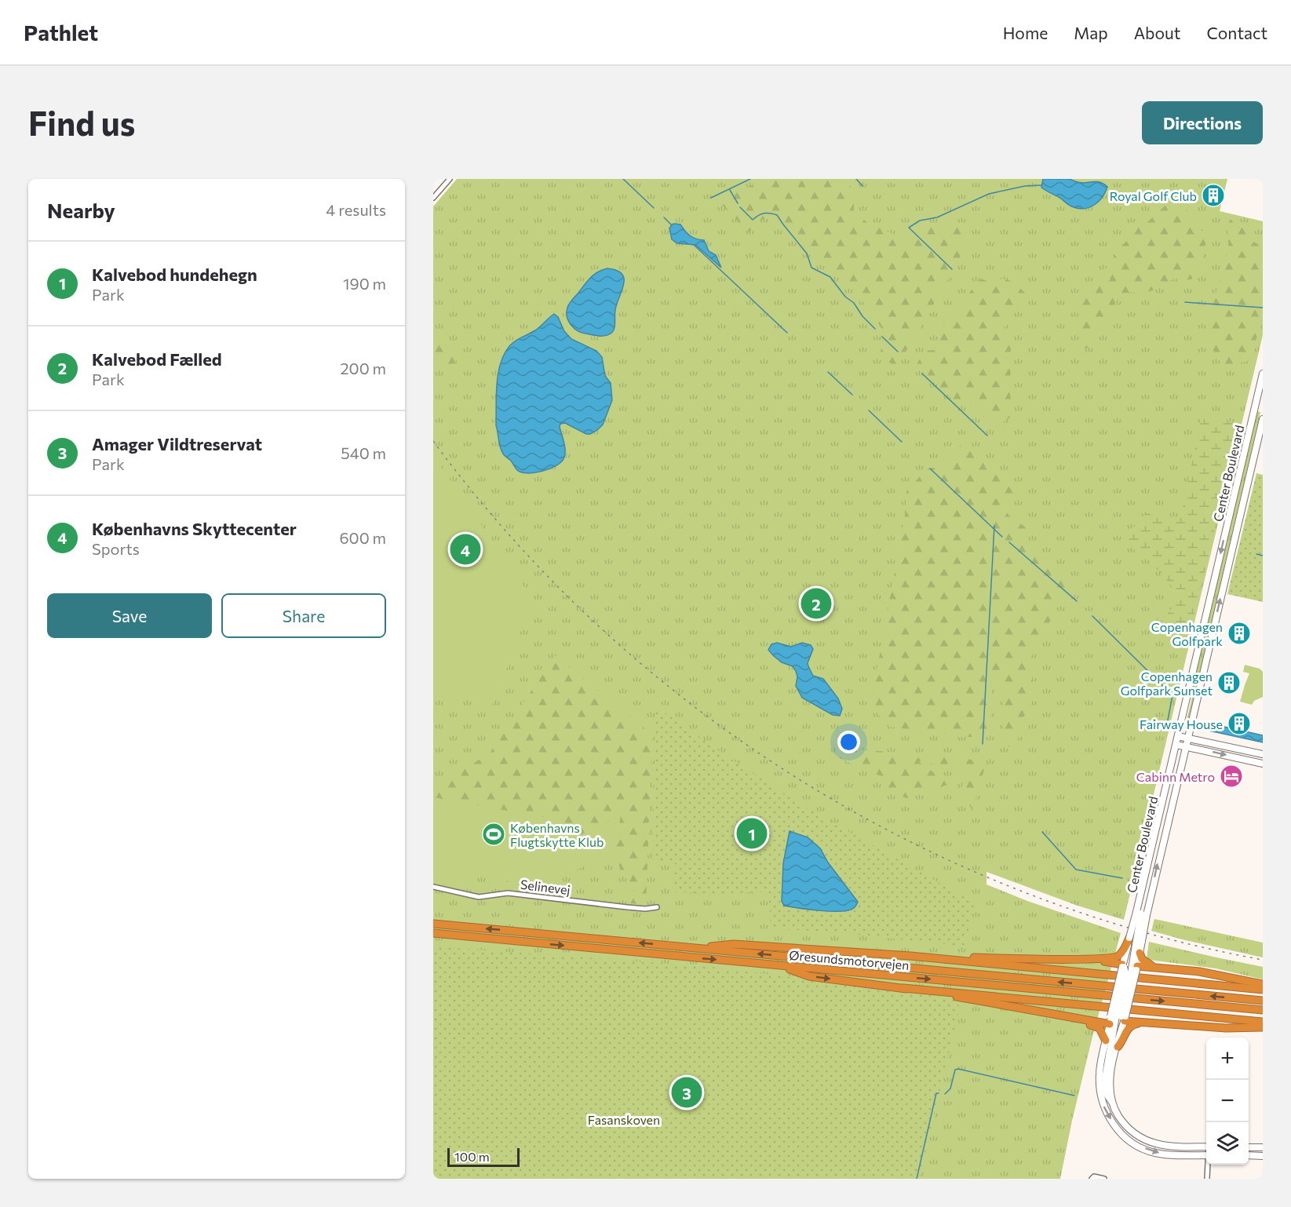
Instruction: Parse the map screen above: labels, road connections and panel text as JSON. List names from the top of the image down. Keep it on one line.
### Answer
{"streets":{"highway":["Øresundsmotorvejen"],"street":["Center Boulevard","Selinevej"]},"parks":["Fasanskoven"],"places":{"building":["Royal Golf Club","Copenhagen Golfpark","Copenhagen Golfpark Sunset","Fairway House"],"hotel":["Cabinn Metro"],"sports":["Københavns Flugtskytte Klub"]},"scale_bar":"100 m","page":{"header":"Pathlet","nav":["Home","Map","About","Contact"],"buttons":["Directions",["Save","Share"]],"title":"Find us","heading":["Nearby","4 results"],"list":[{"mark":"1","name":"Kalvebod hundehegn","note":"Park","value":"190 m"},{"mark":"2","name":"Kalvebod Fælled","note":"Park","value":"200 m"},{"mark":"3","name":"Amager Vildtreservat","note":"Park","value":"540 m"},{"mark":"4","name":"Københavns Skyttecenter","note":"Sports","value":"600 m"}],"pins":["4","2","1","3"],"map_buttons":["+","−"],"scale":"100 m"}}
